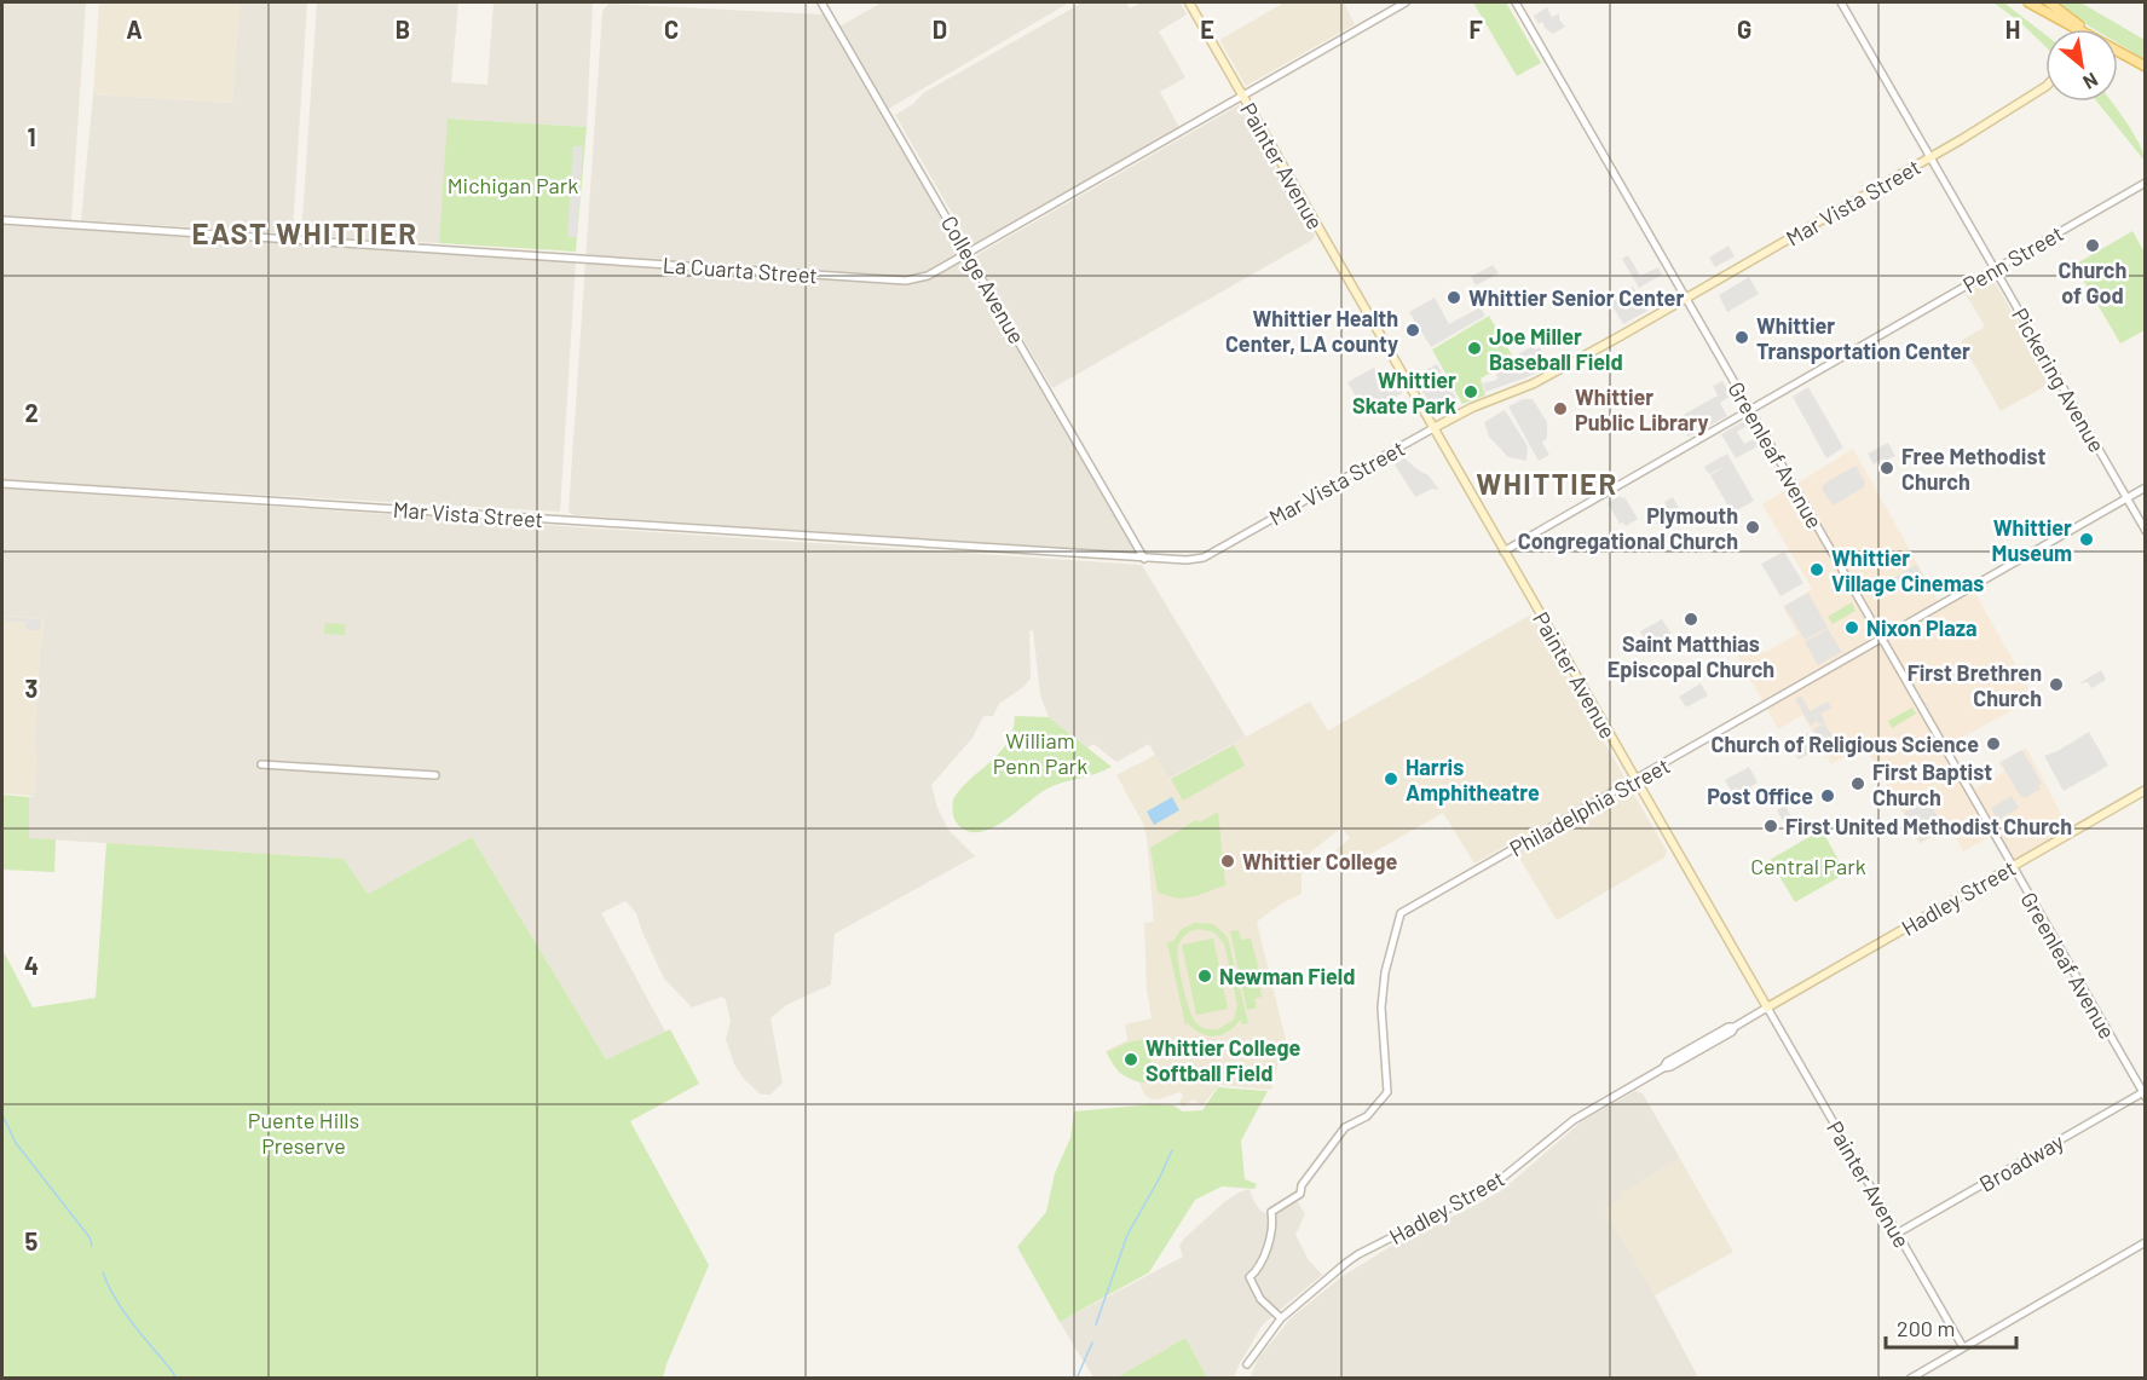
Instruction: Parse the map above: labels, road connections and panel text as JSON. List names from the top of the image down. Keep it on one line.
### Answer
{"streets":{"main road":["Painter Avenue","Mar Vista Street","Hadley Street"],"street":["Penn Street","La Cuarta Street","College Avenue","Pickering Avenue","Greenleaf Avenue","Philadelphia Street","Broadway"]},"crossings":[["Painter Avenue","Mar Vista Street"],["Painter Avenue","Penn Street"],["Painter Avenue","La Cuarta Street"],["Painter Avenue","Philadelphia Street"],["Painter Avenue","Hadley Street"],["Painter Avenue","Broadway"],["Mar Vista Street","College Avenue"],["Mar Vista Street","Pickering Avenue"],["Mar Vista Street","Greenleaf Avenue"],["Penn Street","Pickering Avenue"],["Penn Street","Greenleaf Avenue"],["La Cuarta Street","College Avenue"],["Pickering Avenue","Philadelphia Street"],["Greenleaf Avenue","Philadelphia Street"],["Greenleaf Avenue","Hadley Street"],["Greenleaf Avenue","Broadway"],["Philadelphia Street","Hadley Street"]],"districts":["EAST WHITTIER","WHITTIER"],"parks":["Michigan Park","William Penn Park","Central Park","Puente Hills Preserve"],"places":["Church of God","Whittier Senior Center","Whittier Health Center, LA county","Whittier Transportation Center","Joe Miller Baseball Field","Whittier Skate Park","Whittier Public Library","Free Methodist Church","Plymouth Congregational Church","Whittier Museum","Whittier Village Cinemas","Saint Matthias Episcopal Church","Nixon Plaza","First Brethren Church","Church of Religious Science","Harris Amphitheatre","First Baptist Church","Post Office","First United Methodist Church","Whittier College","Newman Field","Whittier College Softball Field"],"scale_bar":"200 m","north":"bottom right","grid":{"columns":["A","B","C","D","E","F","G","H"],"rows":["1","2","3","4","5"]}}
